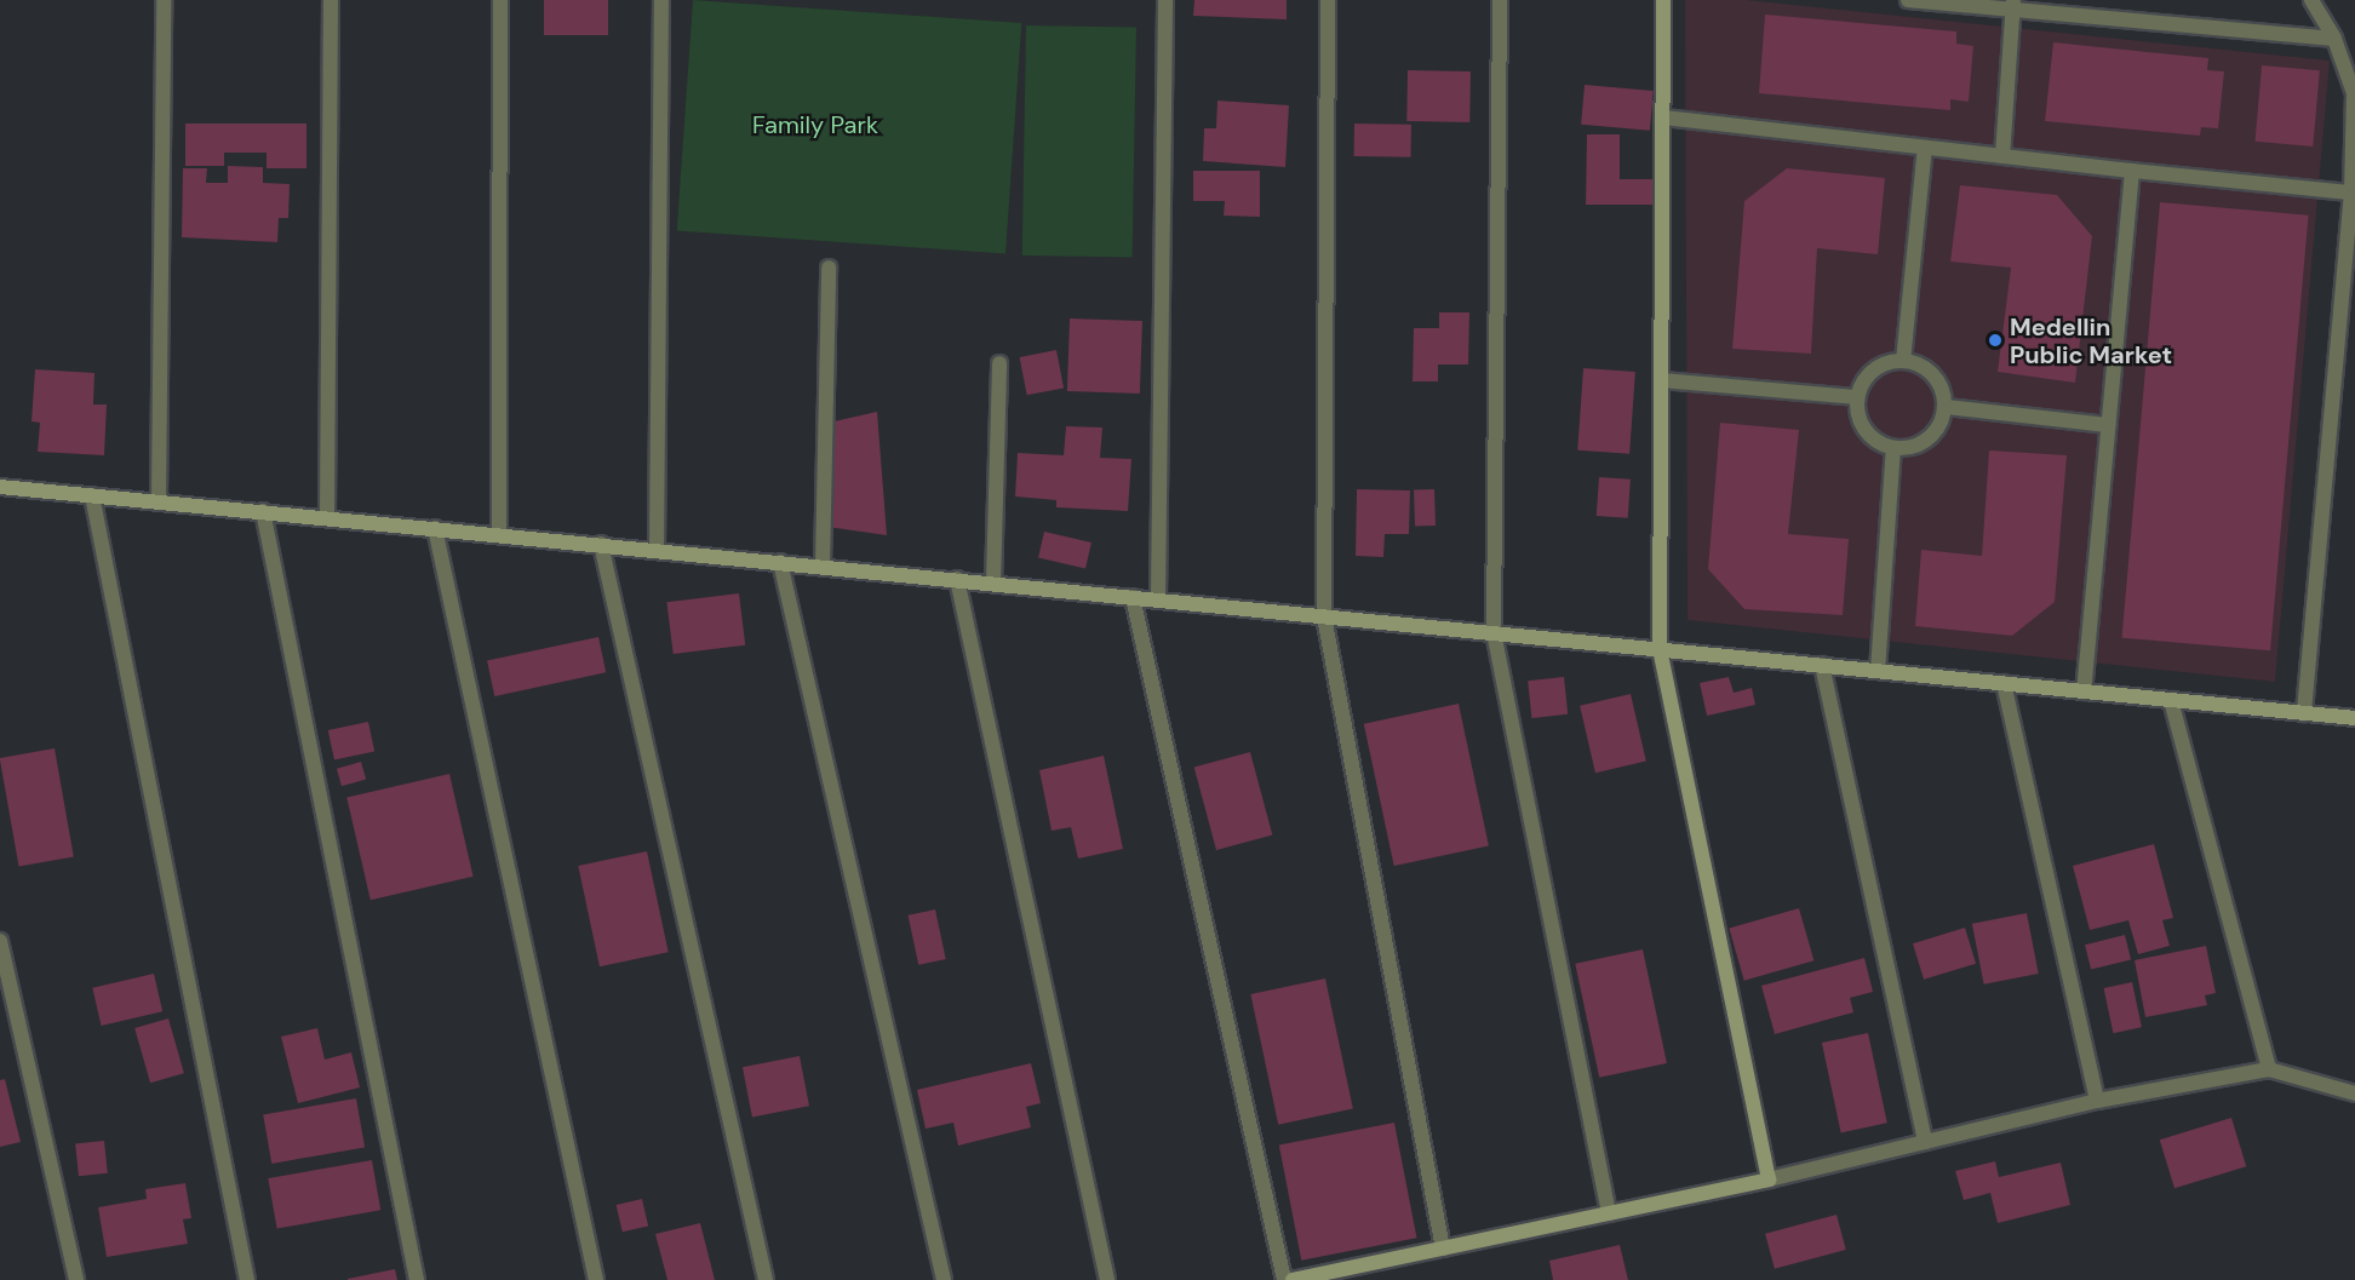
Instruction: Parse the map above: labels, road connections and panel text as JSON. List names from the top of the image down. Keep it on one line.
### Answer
{"parks":["Family Park"],"places":["Medellin Public Market"]}
